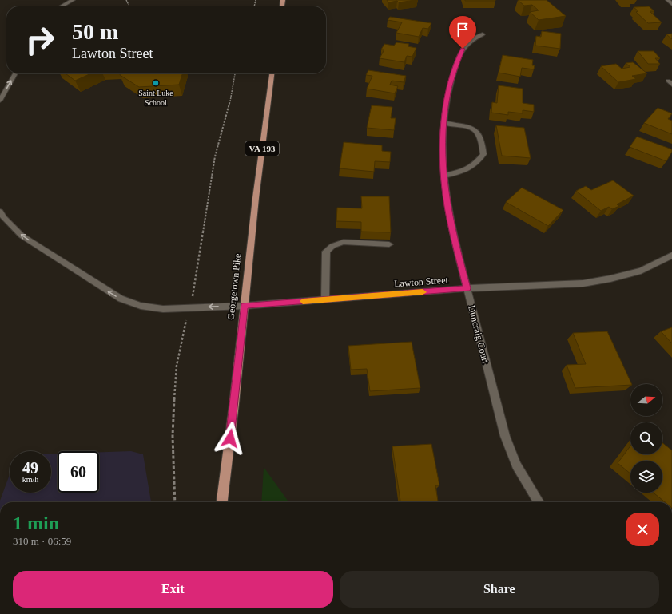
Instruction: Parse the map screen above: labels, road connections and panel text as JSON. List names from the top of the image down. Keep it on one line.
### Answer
{"streets":{"main road":["VA 193","Georgetown Pike"],"street":["Lawton Street","Duncraig Court"]},"crossings":[["Lawton Street","Georgetown Pike"],["Lawton Street","Duncraig Court"]],"one_way":["Lawton Street"],"places":["Saint Luke School"],"north":"right","page":{"turn":["50 m","Lawton Street"],"speed":"49 km/h","limit":"60","heading":["1 min","310 m · 06:59"],"buttons":["Exit","Share"]}}
